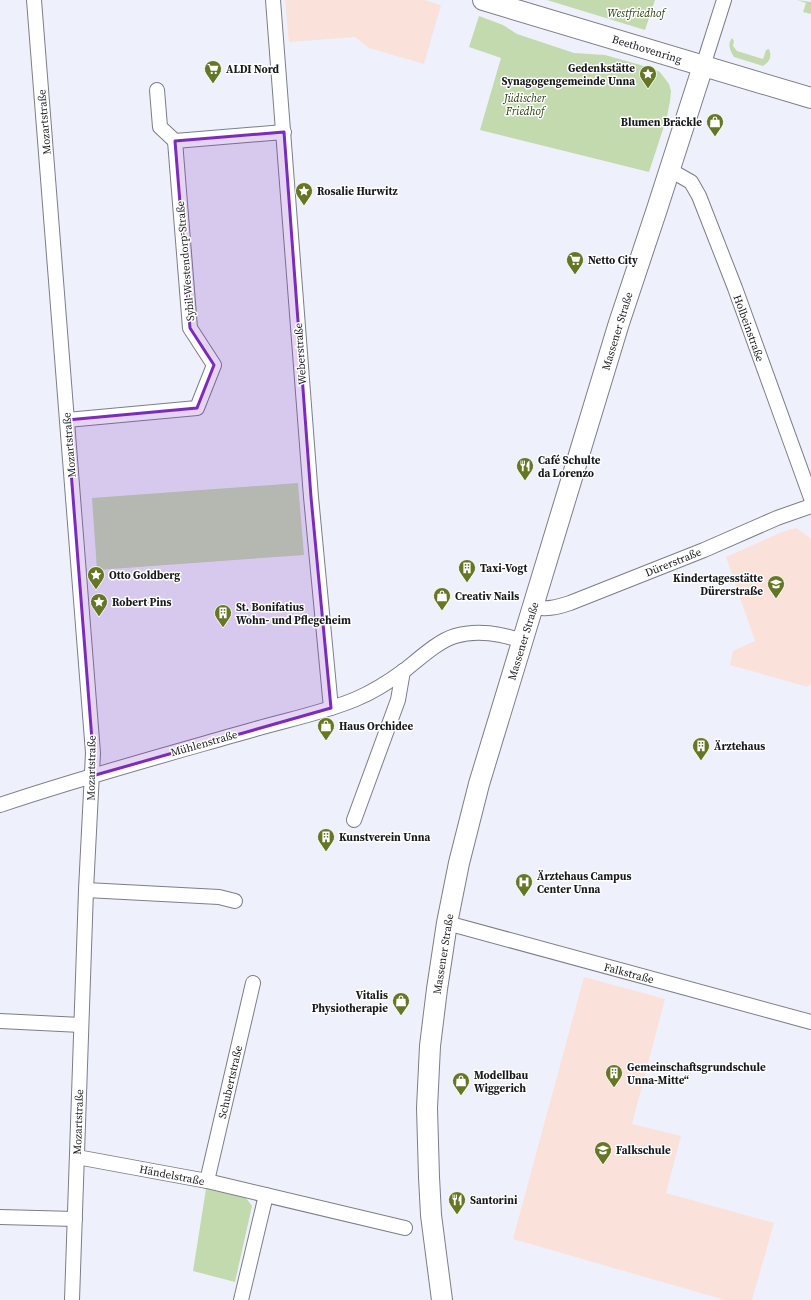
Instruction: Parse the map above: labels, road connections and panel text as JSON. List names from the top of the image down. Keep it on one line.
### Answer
{"streets":{"main road":["Beethovenring","Massener Straße"],"street":["Mozartstraße","Sybil-Westendorp-Straße","Holbeinstraße","Weberstraße","Dürerstraße","Mühlenstraße","Falkstraße","Schubertstraße","Händelstraße"]},"crossings":[["Beethovenring","Massener Straße"],["Mozartstraße","Sybil-Westendorp-Straße"],["Mozartstraße","Mühlenstraße"],["Mozartstraße","Händelstraße"],["Holbeinstraße","Massener Straße"],["Massener Straße","Dürerstraße"],["Massener Straße","Mühlenstraße"],["Massener Straße","Falkstraße"],["Weberstraße","Mühlenstraße"],["Schubertstraße","Händelstraße"]],"parks":["Westfriedhof","Jüdischer Friedhof"],"places":{"supermarket":["ALDI Nord","Netto City"],"place":["Gedenkstätte Synagogengemeinde Unna","Rosalie Hurwitz","Otto Goldberg","Robert Pins"],"shop":["Blumen Bräckle","Creativ Nails","Haus Orchidee","Vitalis Physiotherapie","Modellbau Wiggerich"],"restaurant":["Café Schulte da Lorenzo","Santorini"],"building":["Taxi-Vogt","St. Bonifatius Wohn- und Pflegeheim","Ärztehaus","Kunstverein Unna","Gemeinschaftsgrundschule Unna-Mitte“"],"school or university":["Kindertagesstätte Dürerstraße","Falkschule"],"hospital":["Ärztehaus Campus Center Unna"]}}
